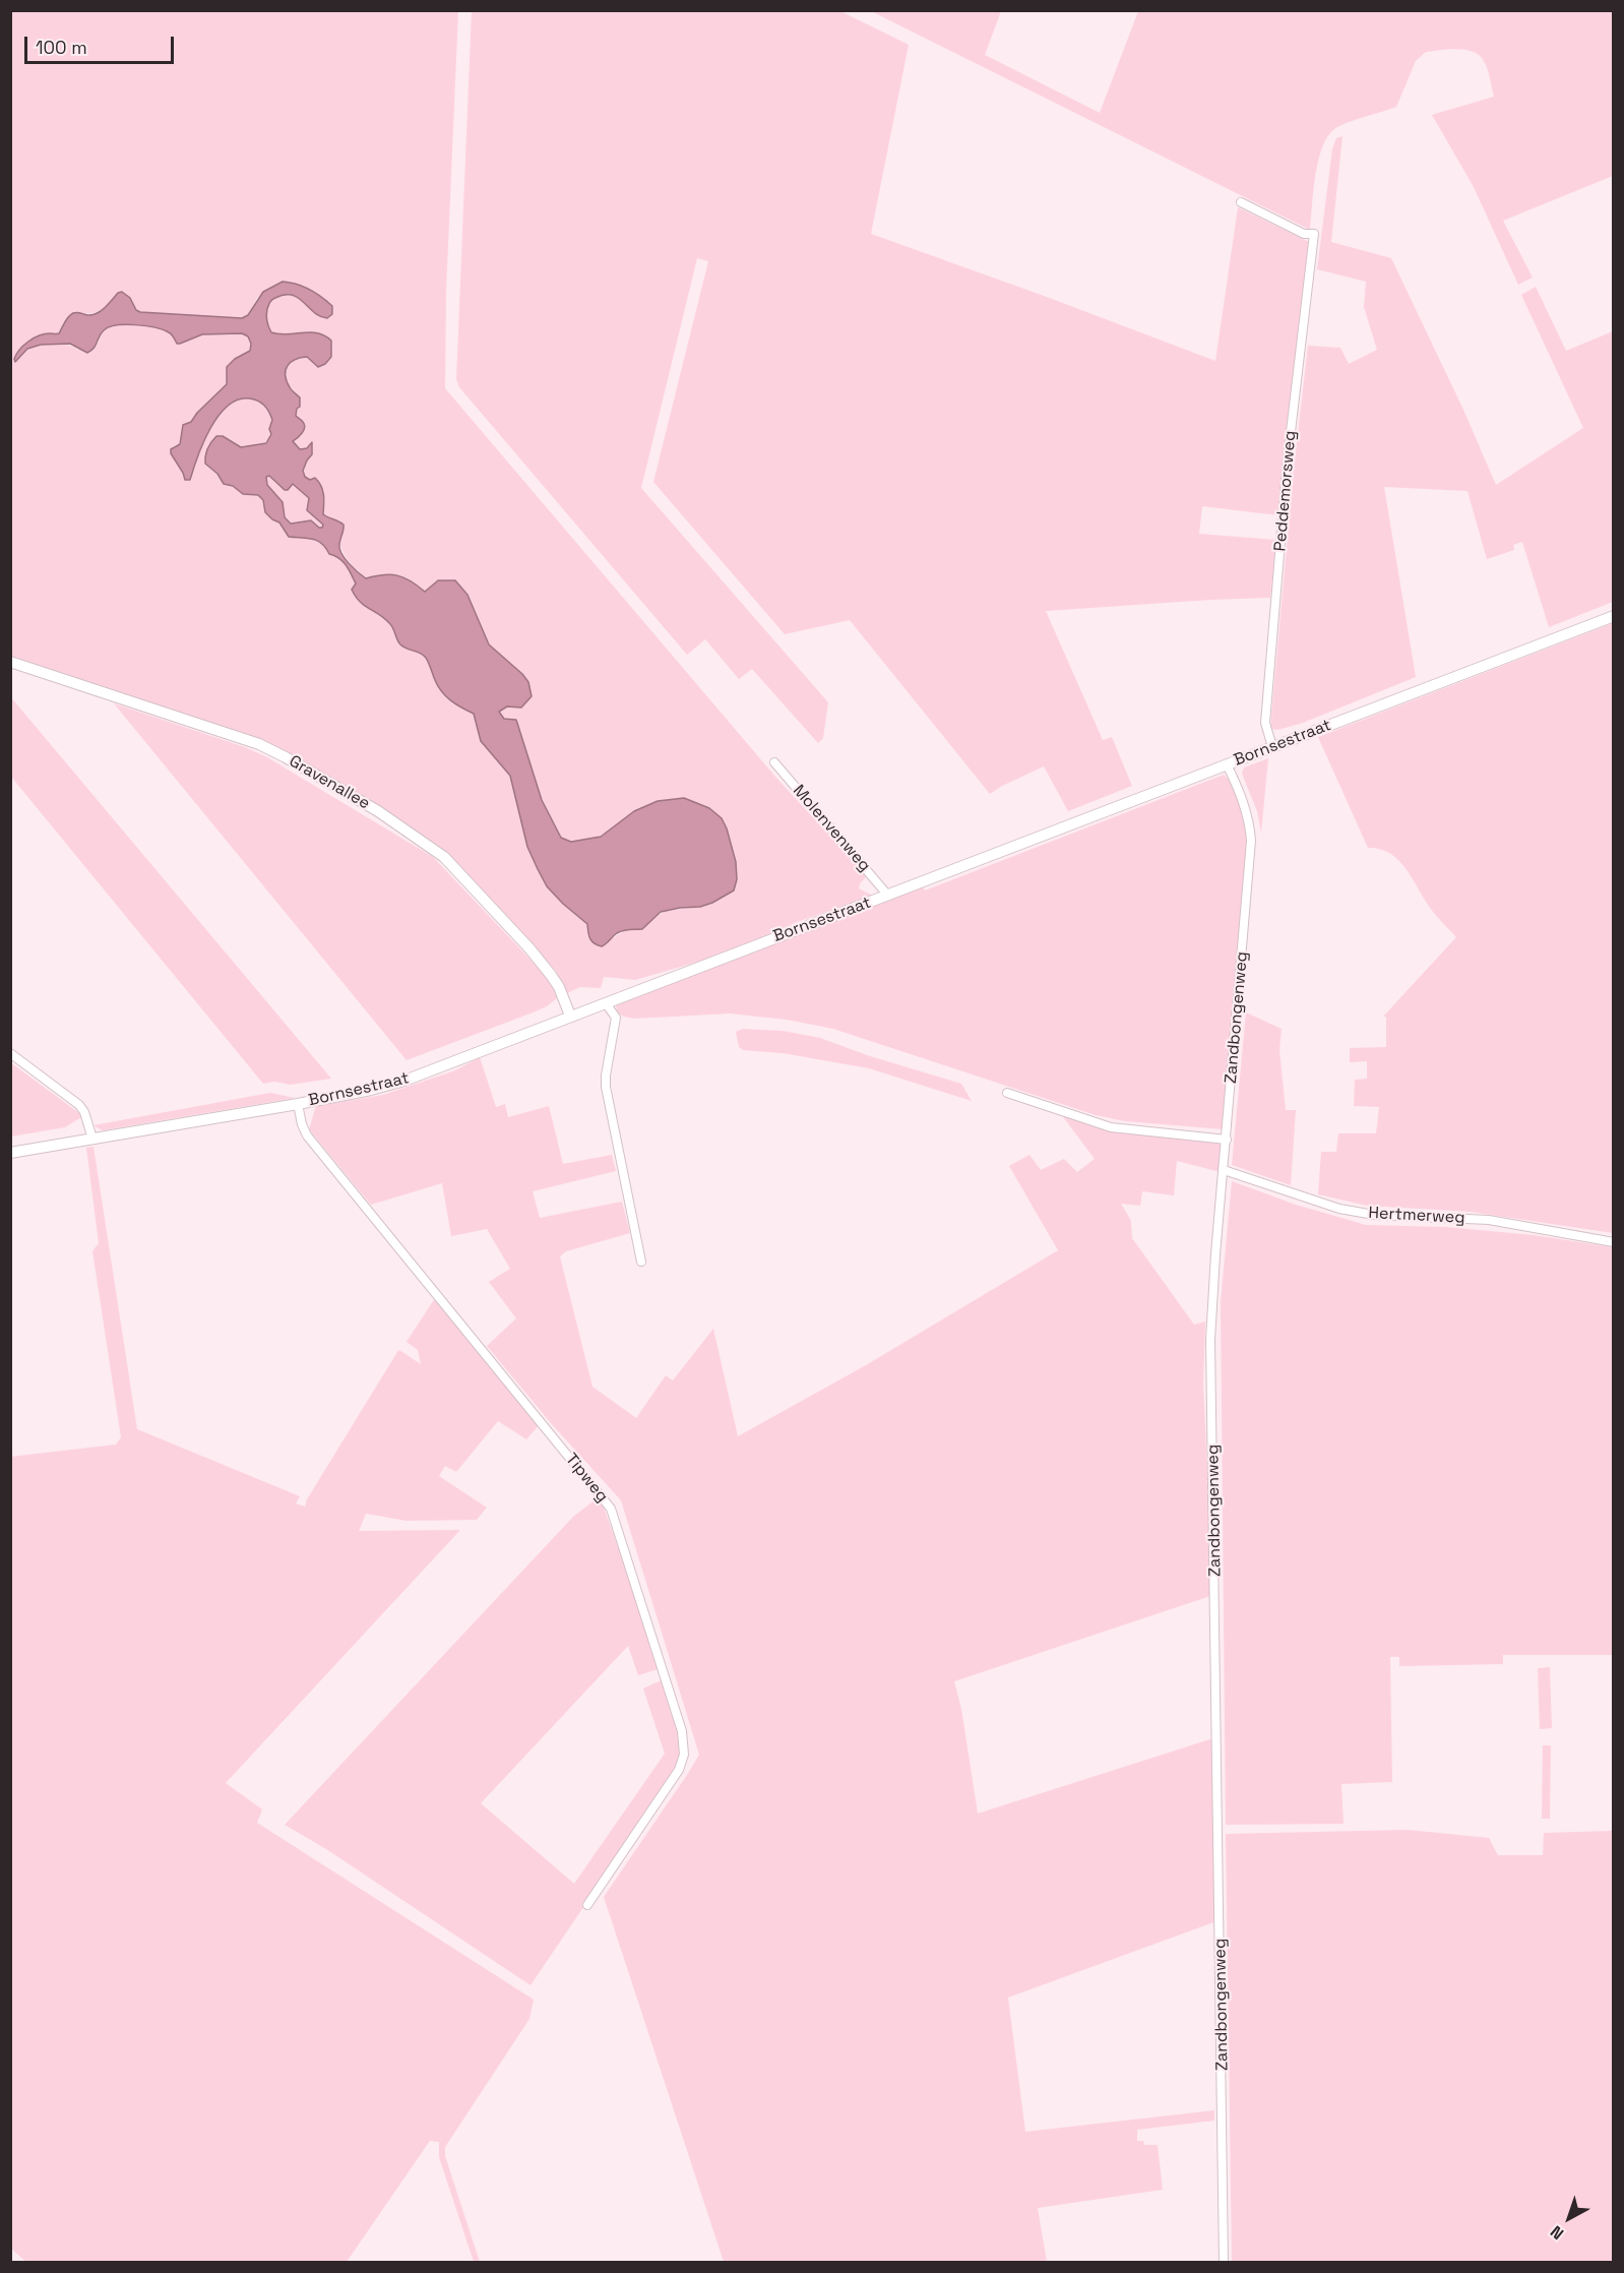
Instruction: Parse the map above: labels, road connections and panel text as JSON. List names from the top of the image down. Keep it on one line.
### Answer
{"streets":{"street":["Peddemorsweg","Bornsestraat","Gravenallee","Molenvenweg","Zandbongenweg","Hertmerweg","Tipweg"]},"crossings":[["Peddemorsweg","Bornsestraat"],["Bornsestraat","Gravenallee"],["Bornsestraat","Molenvenweg"],["Bornsestraat","Zandbongenweg"],["Bornsestraat","Tipweg"],["Zandbongenweg","Hertmerweg"]],"scale_bar":"100 m","north":"bottom left"}
